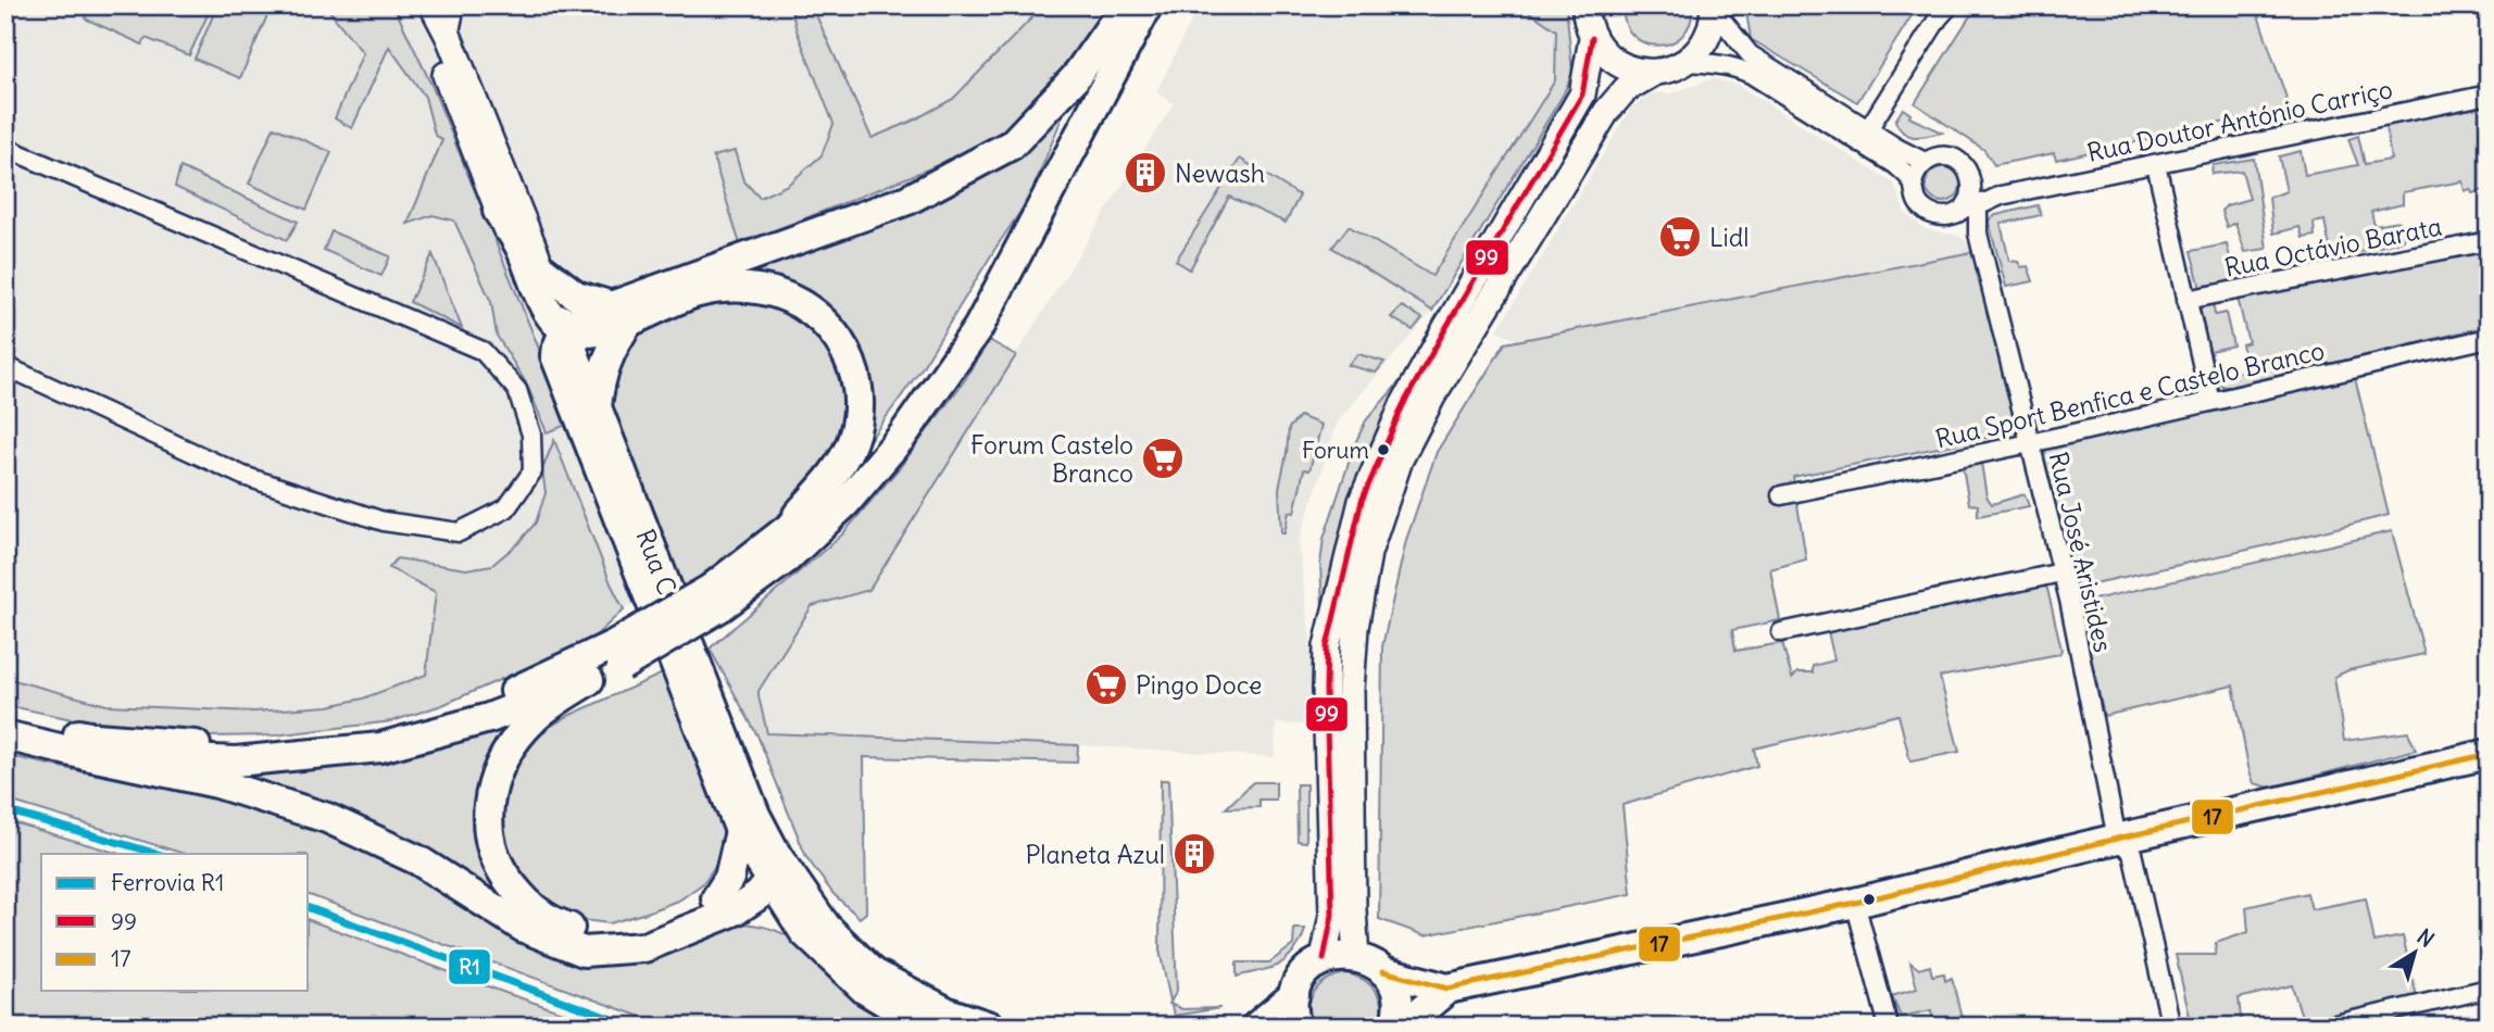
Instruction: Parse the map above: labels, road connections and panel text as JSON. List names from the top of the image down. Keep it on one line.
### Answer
{"streets":{"main road":["Rua C"],"street":["Rua Doutor António Carriço","Rua Octávio Barata","Rua Sport Benfica e Castelo Branco","Rua José Aristides"]},"crossings":[["Rua Doutor António Carriço","Rua José Aristides"],["Rua Sport Benfica e Castelo Branco","Rua José Aristides"]],"places":{"building":["Newash","Planeta Azul"],"supermarket":["Lidl","Forum Castelo Branco","Pingo Doce"],"other":["Forum"]},"lines":["transit line 99","transit line 17","rail line R1"],"legend":["Ferrovia R1","99","17"],"north":"top right"}
